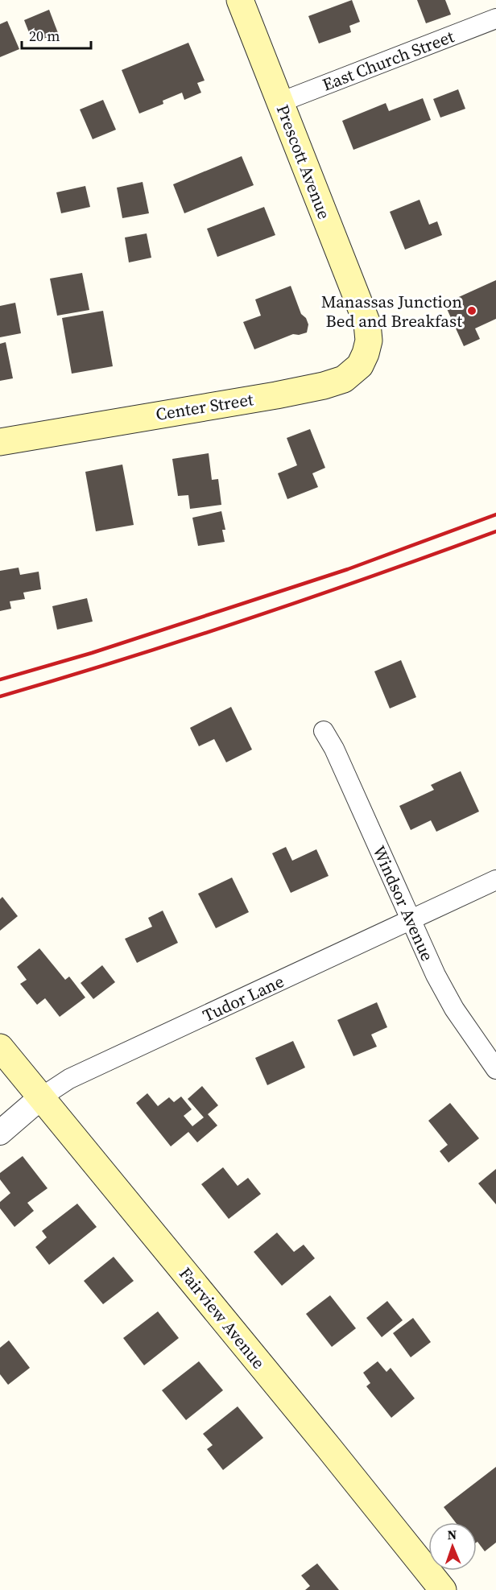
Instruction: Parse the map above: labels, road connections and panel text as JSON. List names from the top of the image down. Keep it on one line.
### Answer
{"streets":{"main road":["Prescott Avenue","Center Street","Fairview Avenue"],"street":["East Church Street","Windsor Avenue","Tudor Lane"]},"crossings":[["East Church Street","Prescott Avenue"],["Prescott Avenue","Center Street"],["Windsor Avenue","Tudor Lane"],["Tudor Lane","Fairview Avenue"]],"places":["Manassas Junction Bed and Breakfast"],"scale_bar":"20 m","north":"top"}
